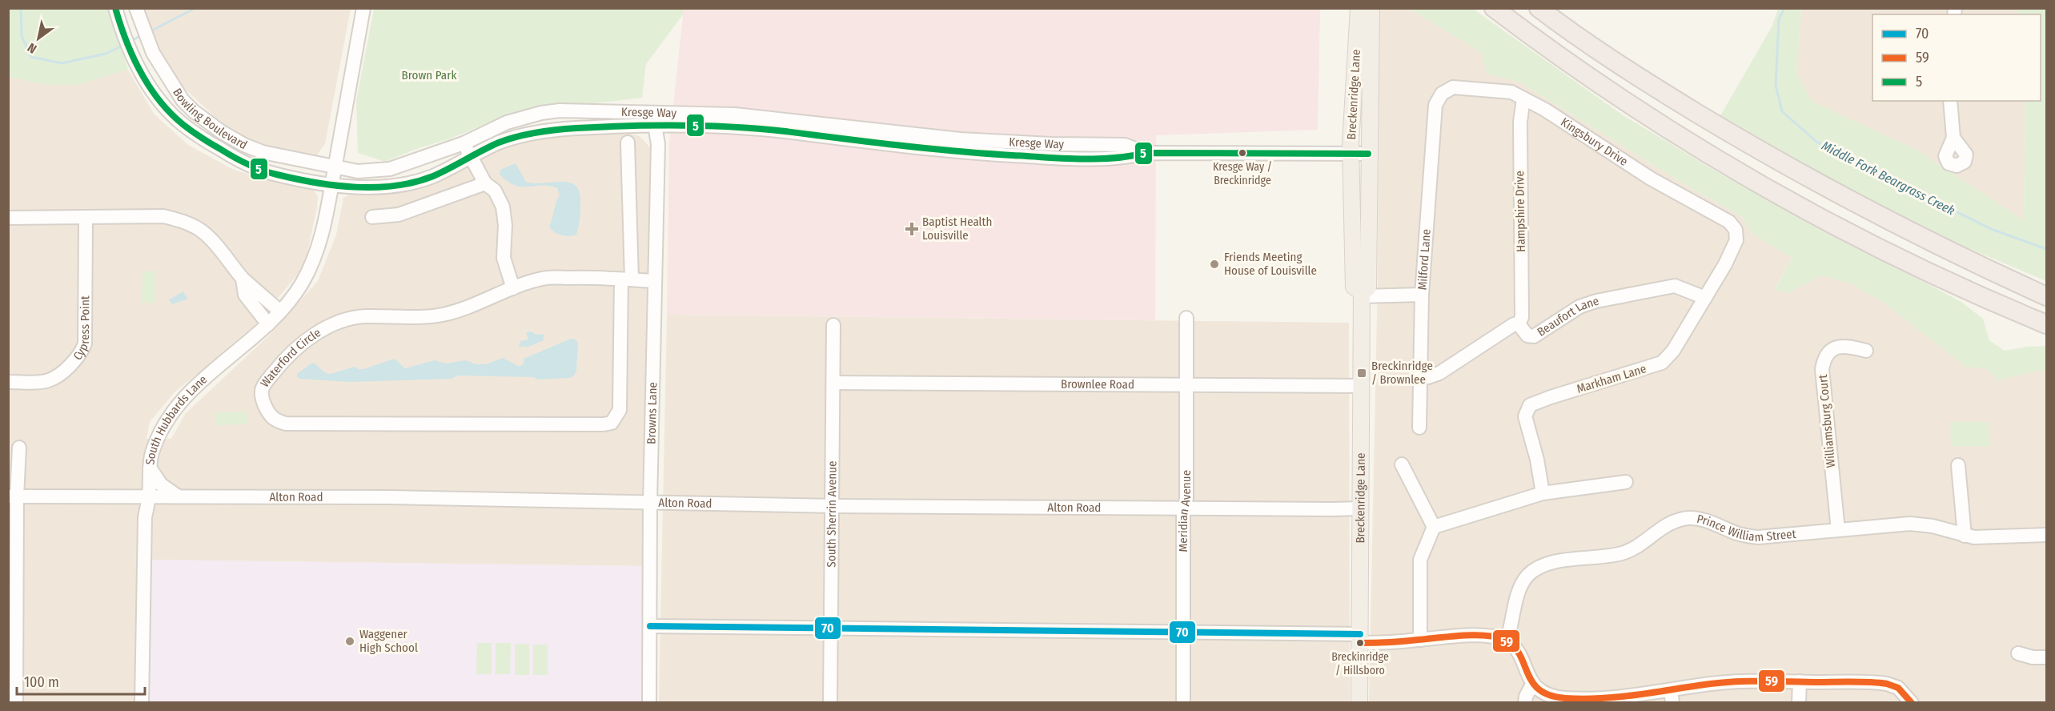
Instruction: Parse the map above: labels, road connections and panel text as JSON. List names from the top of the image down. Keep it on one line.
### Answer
{"streets":{"main road":["Breckenridge Lane"],"street":["Kresge Way","Bowling Boulevard","Kingsbury Drive","Hampshire Drive","Milford Lane","Beaufort Lane","Cypress Point","Waterford Circle","Markham Lane","Brownlee Road","Browns Lane","South Hubbards Lane","Williamsburg Court","Alton Road","Meridian Avenue","South Sherrin Avenue","Prince William Street"]},"crossings":[["Breckenridge Lane","Kresge Way"],["Breckenridge Lane","Brownlee Road"],["Breckenridge Lane","Alton Road"],["Kresge Way","Bowling Boulevard"],["Kresge Way","Browns Lane"],["Kresge Way","South Hubbards Lane"],["Bowling Boulevard","South Hubbards Lane"],["Kingsbury Drive","Hampshire Drive"],["Kingsbury Drive","Milford Lane"],["Kingsbury Drive","Markham Lane"],["Hampshire Drive","Beaufort Lane"],["Milford Lane","Beaufort Lane"],["Beaufort Lane","Markham Lane"],["Waterford Circle","Browns Lane"],["Brownlee Road","Meridian Avenue"],["Brownlee Road","South Sherrin Avenue"],["Browns Lane","Alton Road"],["South Hubbards Lane","Alton Road"],["Williamsburg Court","Prince William Street"],["Alton Road","Meridian Avenue"],["Alton Road","South Sherrin Avenue"]],"water":["Middle Fork Beargrass Creek"],"parks":["Brown Park"],"places":{"other":["Kresge Way / Breckinridge","Friends Meeting House of Louisville","Waggener High School","Breckinridge / Hillsboro"],"health":["Baptist Health Louisville"],"transit":["Breckinridge / Brownlee"]},"lines":["transit line 5","transit line 70","transit line 59"],"legend":["70","59","5"],"scale_bar":"100 m","north":"bottom left"}
